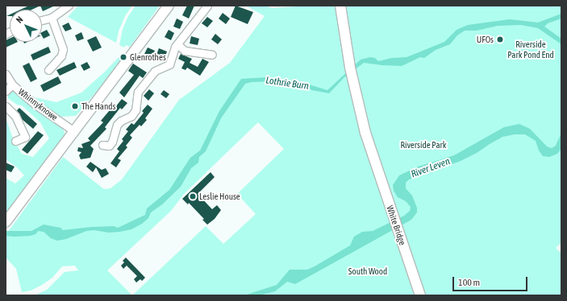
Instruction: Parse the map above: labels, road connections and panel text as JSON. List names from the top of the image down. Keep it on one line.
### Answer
{"streets":{"main road":["White Bridge"],"street":["Whinnyknowe"]},"water":["Lothrie Burn","River Leven"],"parks":["Riverside Park Pond End","Riverside Park","South Wood"],"places":["UFOs","Glenrothes","The Hands","Leslie House"],"scale_bar":"100 m","north":"top left"}
